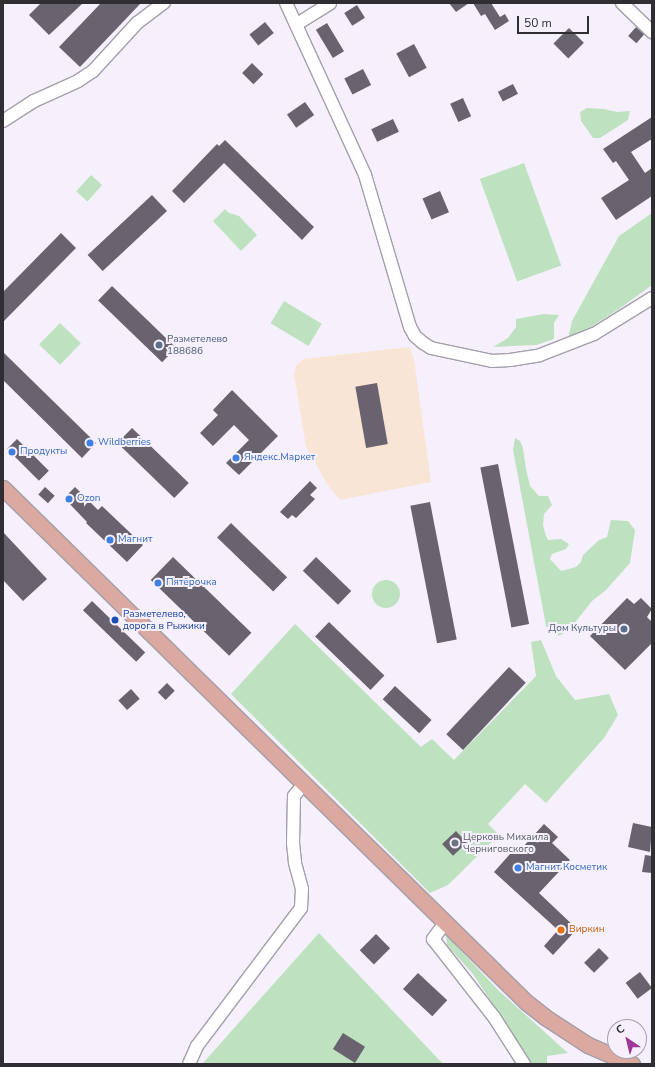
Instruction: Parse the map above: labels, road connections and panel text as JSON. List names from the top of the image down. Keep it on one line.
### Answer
{"places":["Разметелево 188686","Wildberries","Продукты","Яндекс.Маркет","Ozon","Магнит","Пятёрочка","Разметелево, дорога в Рыжики","Дом Культуры","Церковь Михаила Черниговского","Магнит Косметик","Виркин"],"scale_bar":"50 m","north":"top left"}
